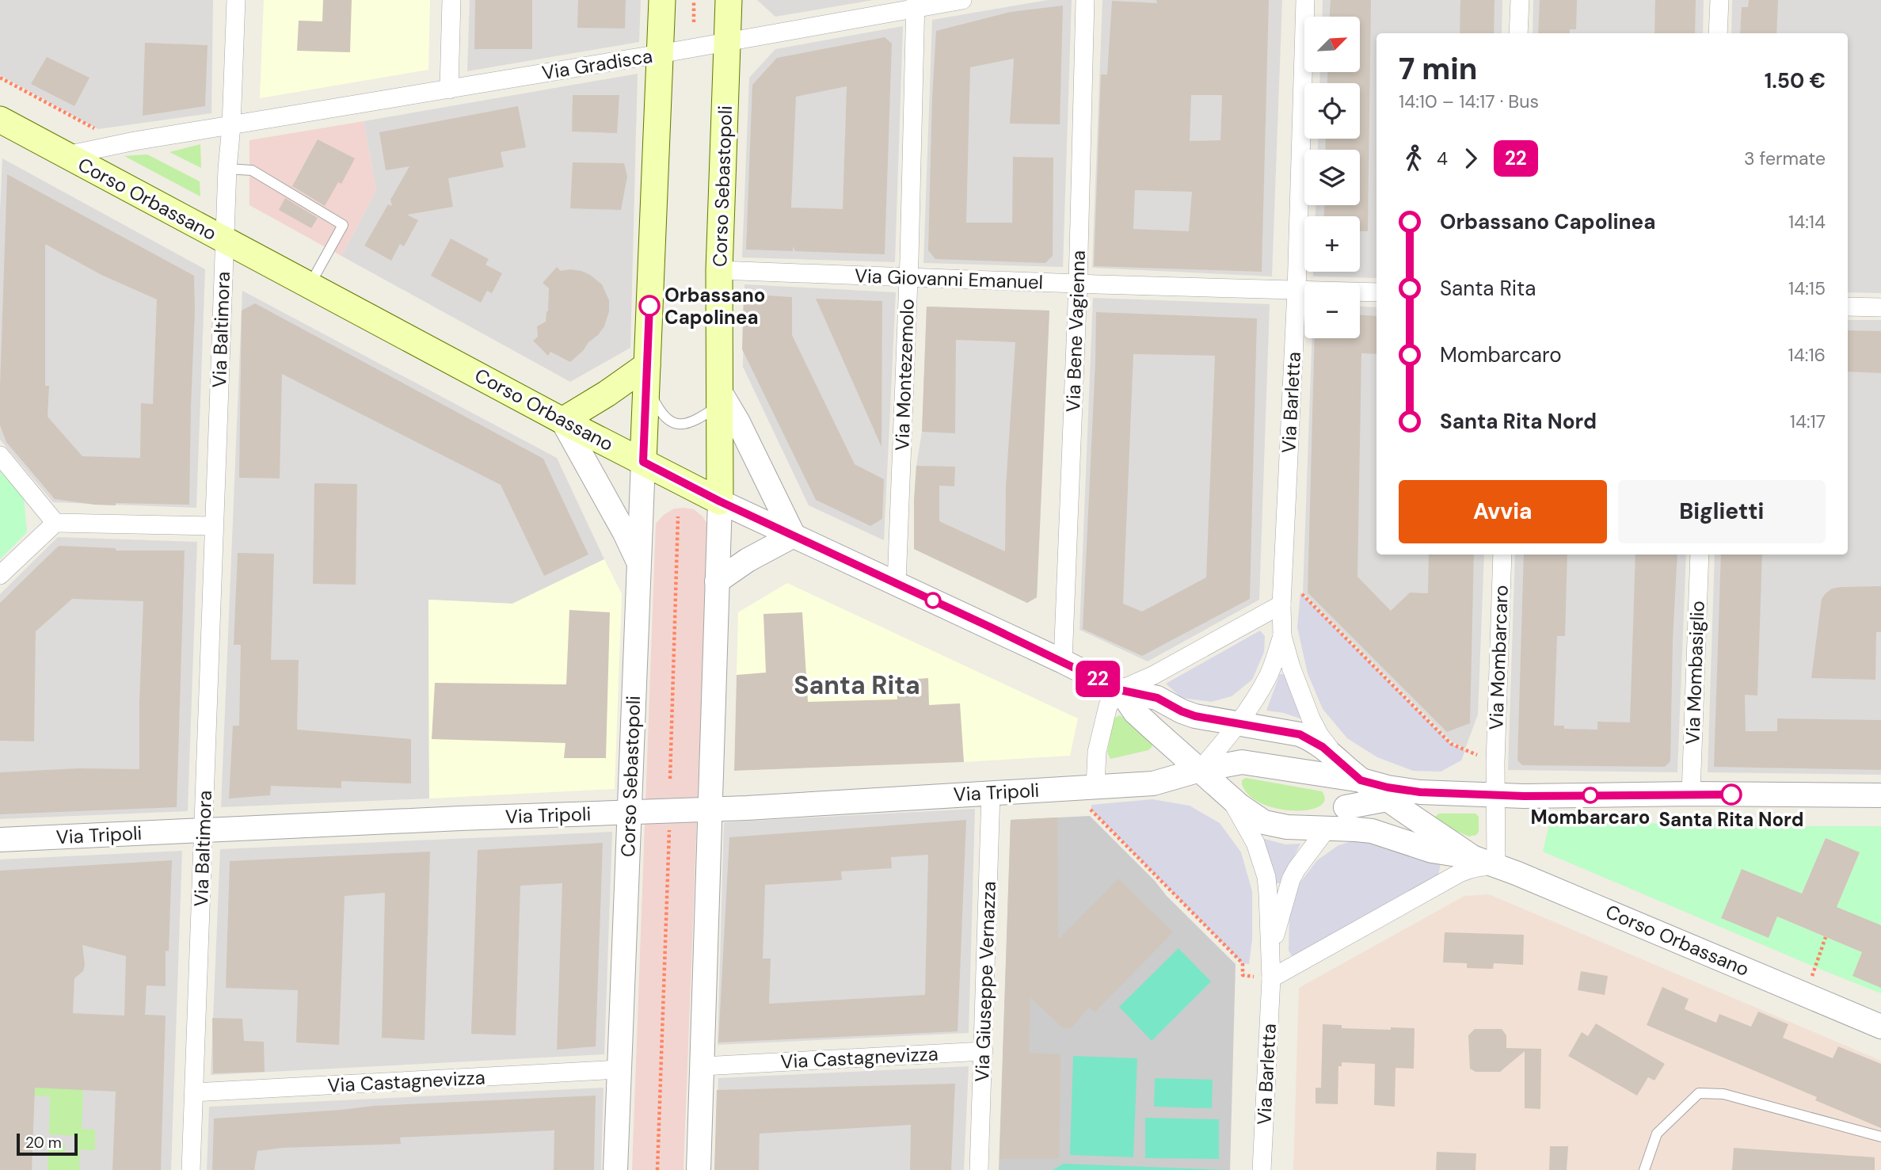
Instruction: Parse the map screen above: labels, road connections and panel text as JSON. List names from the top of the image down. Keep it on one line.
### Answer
{"streets":{"main road":["Corso Sebastopoli","Corso Orbassano"],"street":["Via Gradisca","Via Giovanni Emanuel","Via Baltimora","Via Bene Vagienna","Via Montezemolo","Via Barletta","Via Mombarcaro","Via Mombasiglio","Via Tripoli","Via Giuseppe Vernazza","Via Castagnevizza"]},"crossings":[["Via Gradisca","Corso Sebastopoli"],["Via Gradisca","Corso Orbassano"],["Via Gradisca","Via Baltimora"],["Via Gradisca","Via Montezemolo"],["Corso Sebastopoli","Corso Orbassano"],["Corso Sebastopoli","Via Giovanni Emanuel"],["Corso Sebastopoli","Via Tripoli"],["Corso Sebastopoli","Via Castagnevizza"],["Corso Orbassano","Via Baltimora"],["Corso Orbassano","Via Bene Vagienna"],["Corso Orbassano","Via Montezemolo"],["Corso Orbassano","Via Mombarcaro"],["Via Giovanni Emanuel","Via Bene Vagienna"],["Via Giovanni Emanuel","Via Montezemolo"],["Via Giovanni Emanuel","Via Barletta"],["Via Baltimora","Via Tripoli"],["Via Baltimora","Via Castagnevizza"],["Via Tripoli","Via Giuseppe Vernazza"],["Via Giuseppe Vernazza","Via Castagnevizza"]],"districts":["Santa Rita"],"places":["Orbassano Capolinea","Santa Rita Nord","Mombarcaro"],"lines":["bus line 22"],"scale_bar":"20 m","north":"top right","page":{"on_map":"22","map_buttons":["+","−"],"heading":["7 min","14:10 – 14:17 · Bus","1.50 €"],"legs":["4","22","3 fermate"],"list":[{"name":"Orbassano Capolinea","value":"14:14"},{"name":"Santa Rita","value":"14:15"},{"name":"Mombarcaro","value":"14:16"},{"name":"Santa Rita Nord","value":"14:17"}],"buttons":["Avvia","Biglietti"],"scale":"20 m"}}
